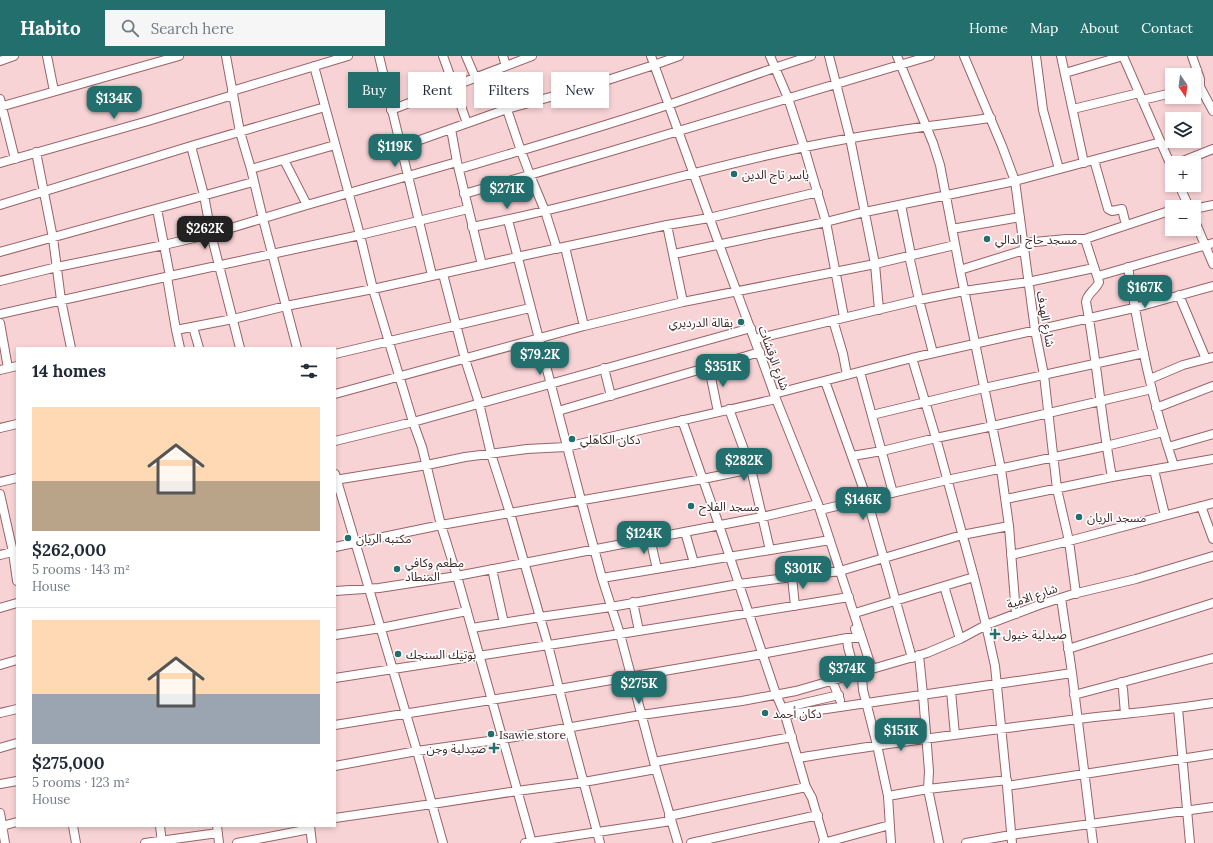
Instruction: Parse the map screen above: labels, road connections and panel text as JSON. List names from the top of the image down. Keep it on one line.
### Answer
{"streets":{"street":["شارع الهدف","شارع الرقشات","شارع الامية"]},"crossings":[["شارع الهدف","شارع الامية"],["شارع الرقشات","شارع الامية"]],"places":{"other":["ياسر تاج الدين","مسجد حاج الدالي","بقالة الدرديري","دكان الكاهلي","مسجد الفلاح","مسجد الريان","مكتبه الريان","مطعم وكافي المنطاد","بوتيك السنجك","دكان أحمد","Isawie store"],"health":["صيدلية خيول","صيدلية وجن"]},"north":"bottom","page":{"header":"Habito","search":"Search here","nav":["Home","Map","About","Contact"],"map_buttons":["+","−"],"chip":["Buy","Rent","Filters","New"],"price":["$134K","$119K","$271K","$262K","$167K","$79.2K","$351K","$282K","$146K","$124K","$301K","$374K","$275K","$151K"],"heading":"14 homes","list":[{"name":"$262,000","note":"5 rooms · 143 m² · House"},{"name":"$275,000","note":"5 rooms · 123 m² · House"}]}}
